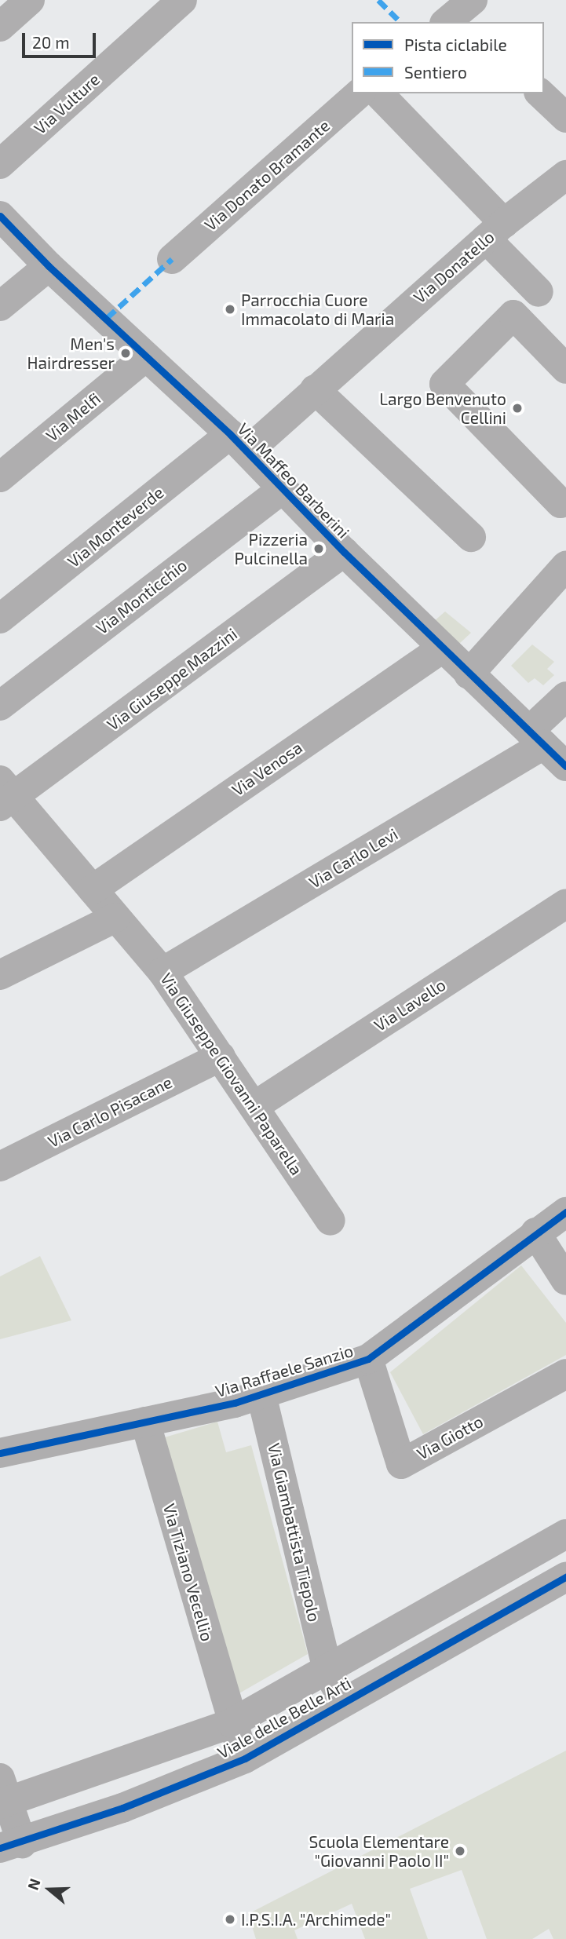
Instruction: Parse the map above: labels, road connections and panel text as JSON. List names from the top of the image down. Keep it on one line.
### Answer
{"streets":{"street":["Via Vulture","Via Donato Bramante","Via Donatello","Via Melfi","Via Maffeo Barberini","Via Monteverde","Via Monticchio","Via Giuseppe Mazzini","Via Venosa","Via Carlo Levi","Via Lavello","Via Giuseppe Giovanni Paparella","Via Carlo Pisacane","Via Raffaele Sanzio","Via Giotto","Via Giambattista Tiepolo","Via Tiziano Vecellio","Viale delle Belle Arti"]},"crossings":[["Via Donatello","Via Maffeo Barberini"],["Via Donatello","Via Monteverde"],["Via Melfi","Via Maffeo Barberini"],["Via Maffeo Barberini","Via Monteverde"],["Via Maffeo Barberini","Via Monticchio"],["Via Maffeo Barberini","Via Giuseppe Mazzini"],["Via Maffeo Barberini","Via Venosa"],["Via Maffeo Barberini","Via Carlo Levi"],["Via Giuseppe Mazzini","Via Giuseppe Giovanni Paparella"],["Via Venosa","Via Giuseppe Giovanni Paparella"],["Via Carlo Levi","Via Giuseppe Giovanni Paparella"],["Via Lavello","Via Giuseppe Giovanni Paparella"],["Via Giuseppe Giovanni Paparella","Via Carlo Pisacane"],["Via Raffaele Sanzio","Via Giotto"],["Via Raffaele Sanzio","Via Giambattista Tiepolo"],["Via Raffaele Sanzio","Via Tiziano Vecellio"],["Via Giambattista Tiepolo","Viale delle Belle Arti"],["Via Tiziano Vecellio","Viale delle Belle Arti"]],"places":["Parrocchia Cuore Immacolato di Maria","Men's Hairdresser","Largo Benvenuto Cellini","Pizzeria Pulcinella","Scuola Elementare \"Giovanni Paolo II\"","I.P.S.I.A. \"Archimede\""],"legend":["Pista ciclabile","Sentiero"],"scale_bar":"20 m","north":"left"}
